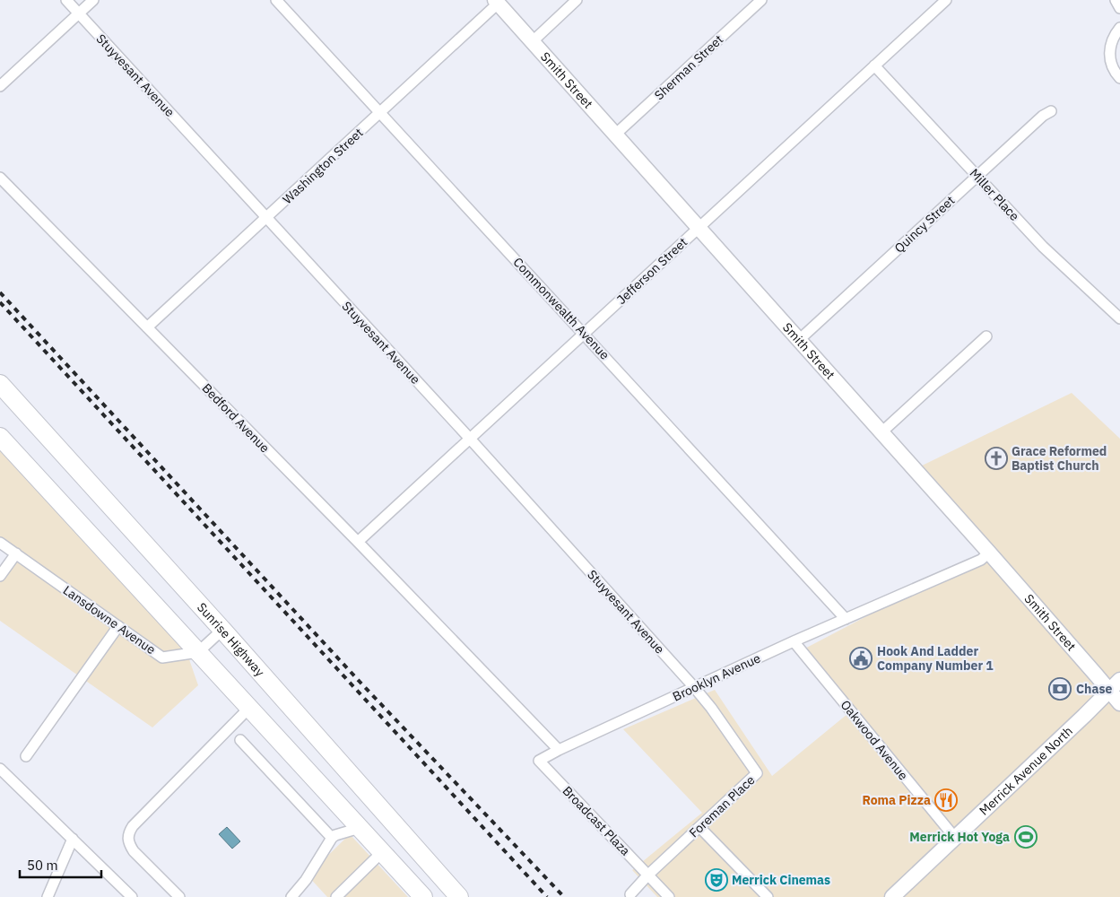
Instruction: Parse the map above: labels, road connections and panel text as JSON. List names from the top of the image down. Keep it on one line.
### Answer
{"streets":{"highway":["Sunrise Highway"],"street":["Sherman Street","Stuyvesant Avenue","Smith Street","Washington Street","Miller Place","Quincy Street","Jefferson Street","Commonwealth Avenue","Bedford Avenue","Lansdowne Avenue","Brooklyn Avenue","Oakwood Avenue","Merrick Avenue North","Foreman Place","Broadcast Plaza"]},"crossings":[["Sherman Street","Smith Street"],["Stuyvesant Avenue","Washington Street"],["Stuyvesant Avenue","Jefferson Street"],["Stuyvesant Avenue","Brooklyn Avenue"],["Stuyvesant Avenue","Foreman Place"],["Smith Street","Washington Street"],["Smith Street","Quincy Street"],["Smith Street","Jefferson Street"],["Smith Street","Brooklyn Avenue"],["Smith Street","Merrick Avenue North"],["Washington Street","Commonwealth Avenue"],["Washington Street","Bedford Avenue"],["Miller Place","Quincy Street"],["Miller Place","Jefferson Street"],["Jefferson Street","Commonwealth Avenue"],["Jefferson Street","Bedford Avenue"],["Commonwealth Avenue","Brooklyn Avenue"],["Bedford Avenue","Brooklyn Avenue"],["Bedford Avenue","Broadcast Plaza"],["Brooklyn Avenue","Oakwood Avenue"],["Brooklyn Avenue","Foreman Place"],["Brooklyn Avenue","Broadcast Plaza"],["Oakwood Avenue","Merrick Avenue North"],["Foreman Place","Broadcast Plaza"]],"places":{"church":["Grace Reformed Baptist Church"],"public building":["Hook And Ladder Company Number 1"],"bank":["Chase"],"restaurant":["Roma Pizza"],"sports":["Merrick Hot Yoga"],"theatre":["Merrick Cinemas"]},"scale_bar":"50 m"}
